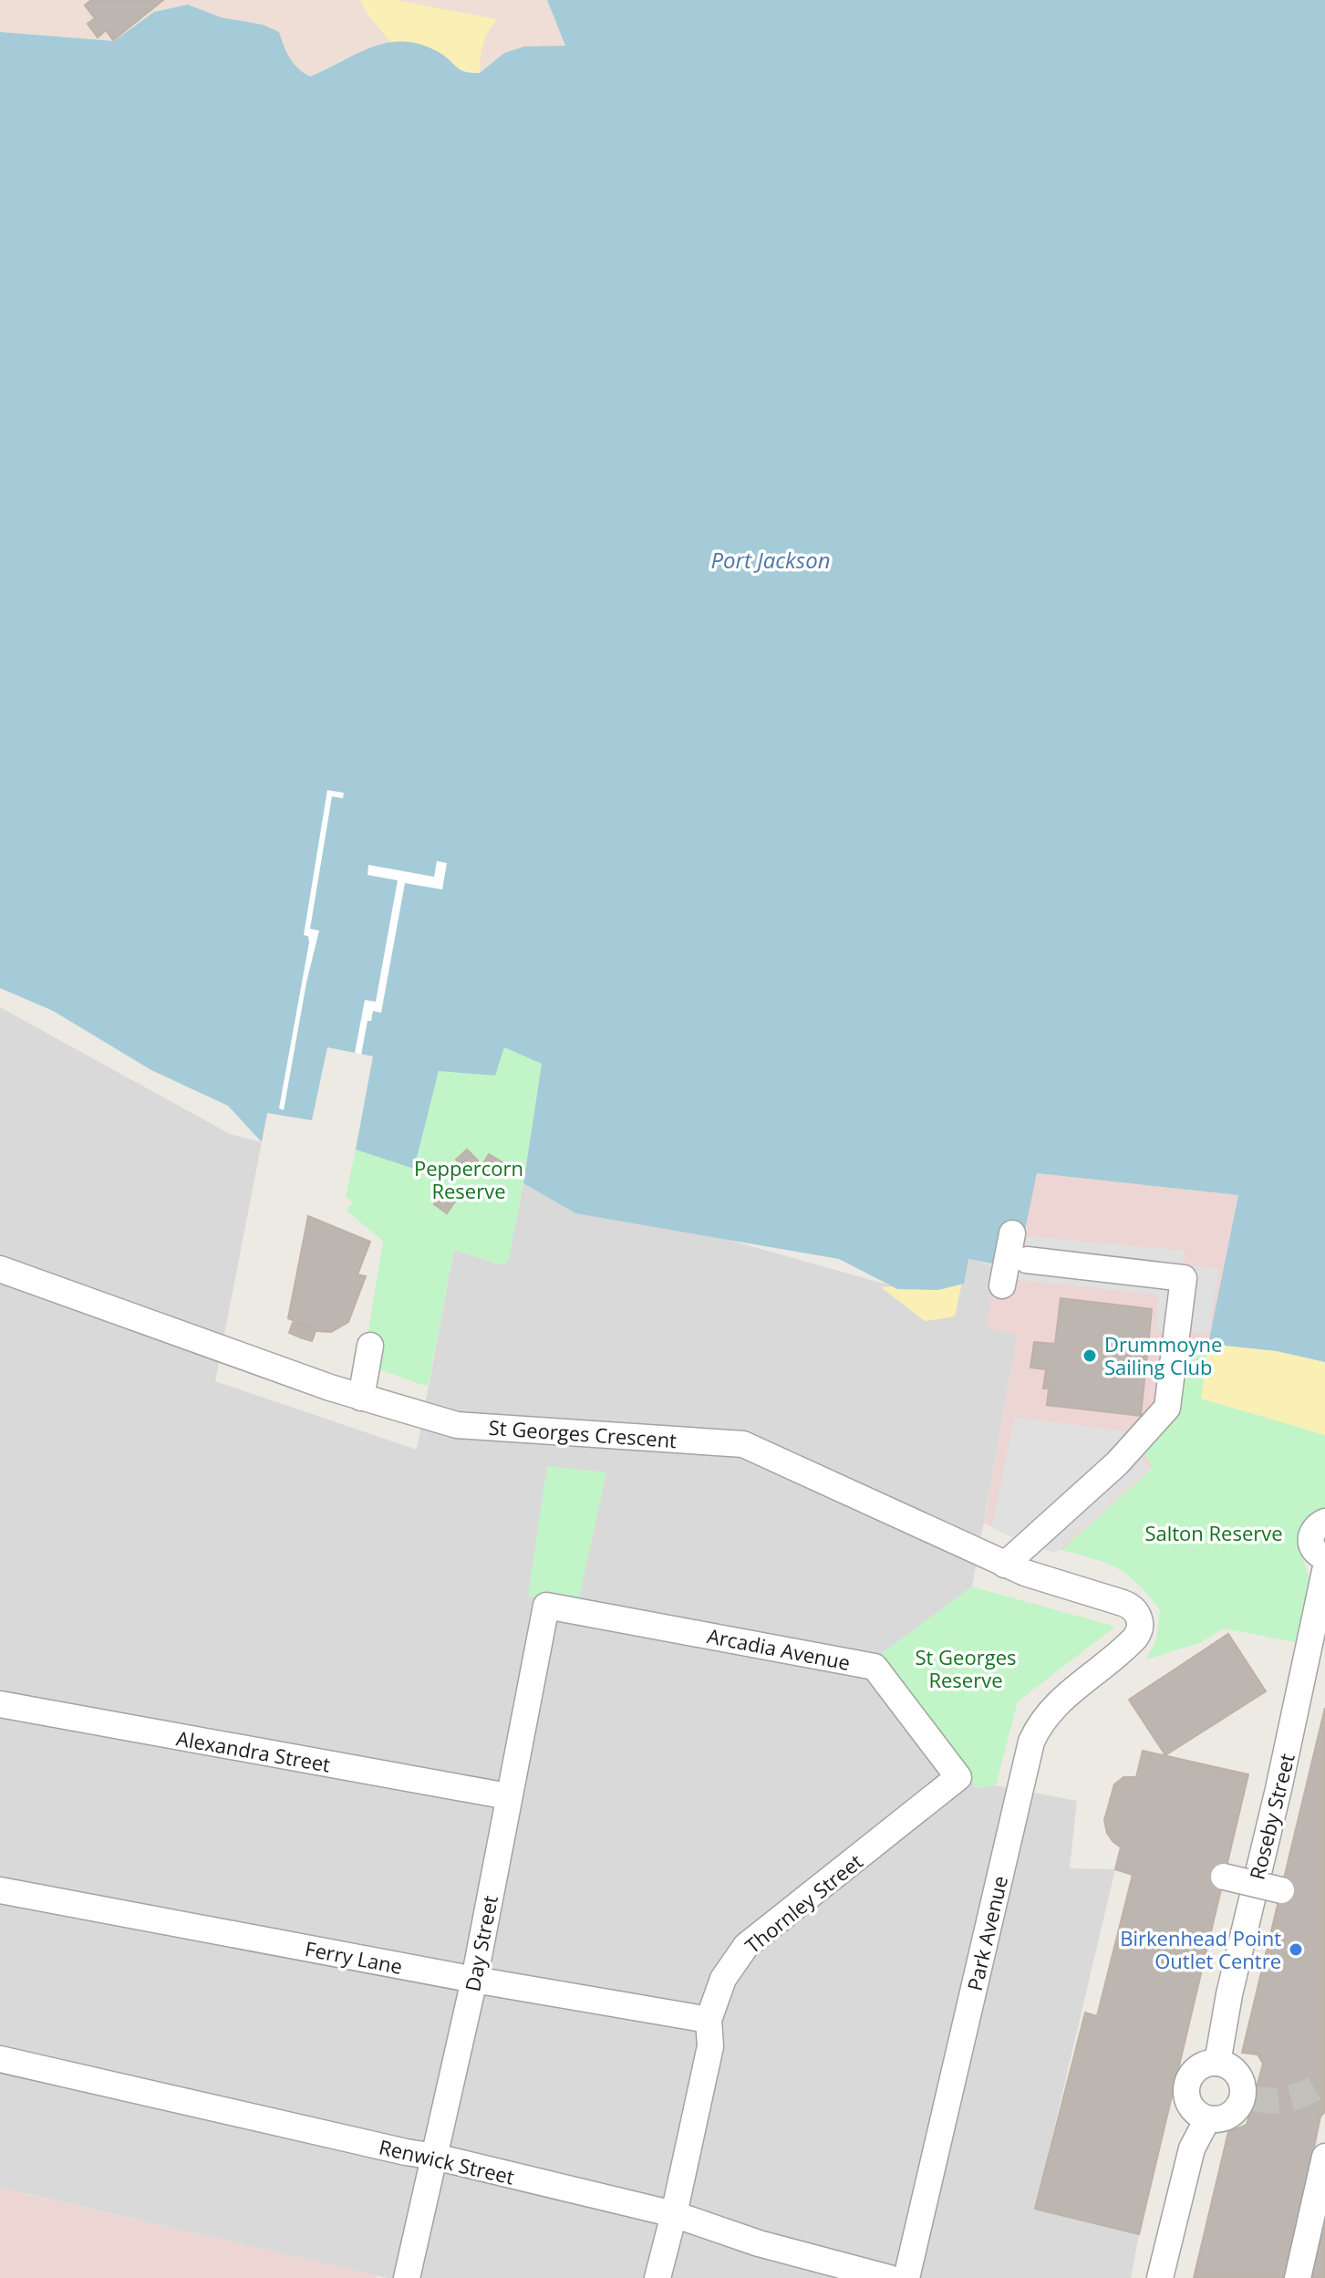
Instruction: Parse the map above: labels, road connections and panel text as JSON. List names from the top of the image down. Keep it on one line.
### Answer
{"streets":{"street":["St Georges Crescent","Arcadia Avenue","Alexandra Street","Roseby Street","Thornley Street","Park Avenue","Day Street","Ferry Lane","Renwick Street"]},"crossings":[["St Georges Crescent","Park Avenue"],["Arcadia Avenue","Thornley Street"],["Arcadia Avenue","Day Street"],["Alexandra Street","Day Street"],["Thornley Street","Ferry Lane"],["Thornley Street","Renwick Street"],["Day Street","Ferry Lane"],["Day Street","Renwick Street"]],"water":["Port Jackson"],"parks":["Peppercorn Reserve","Salton Reserve","St Georges Reserve"],"places":["Drummoyne Sailing Club","Birkenhead Point Outlet Centre"]}
